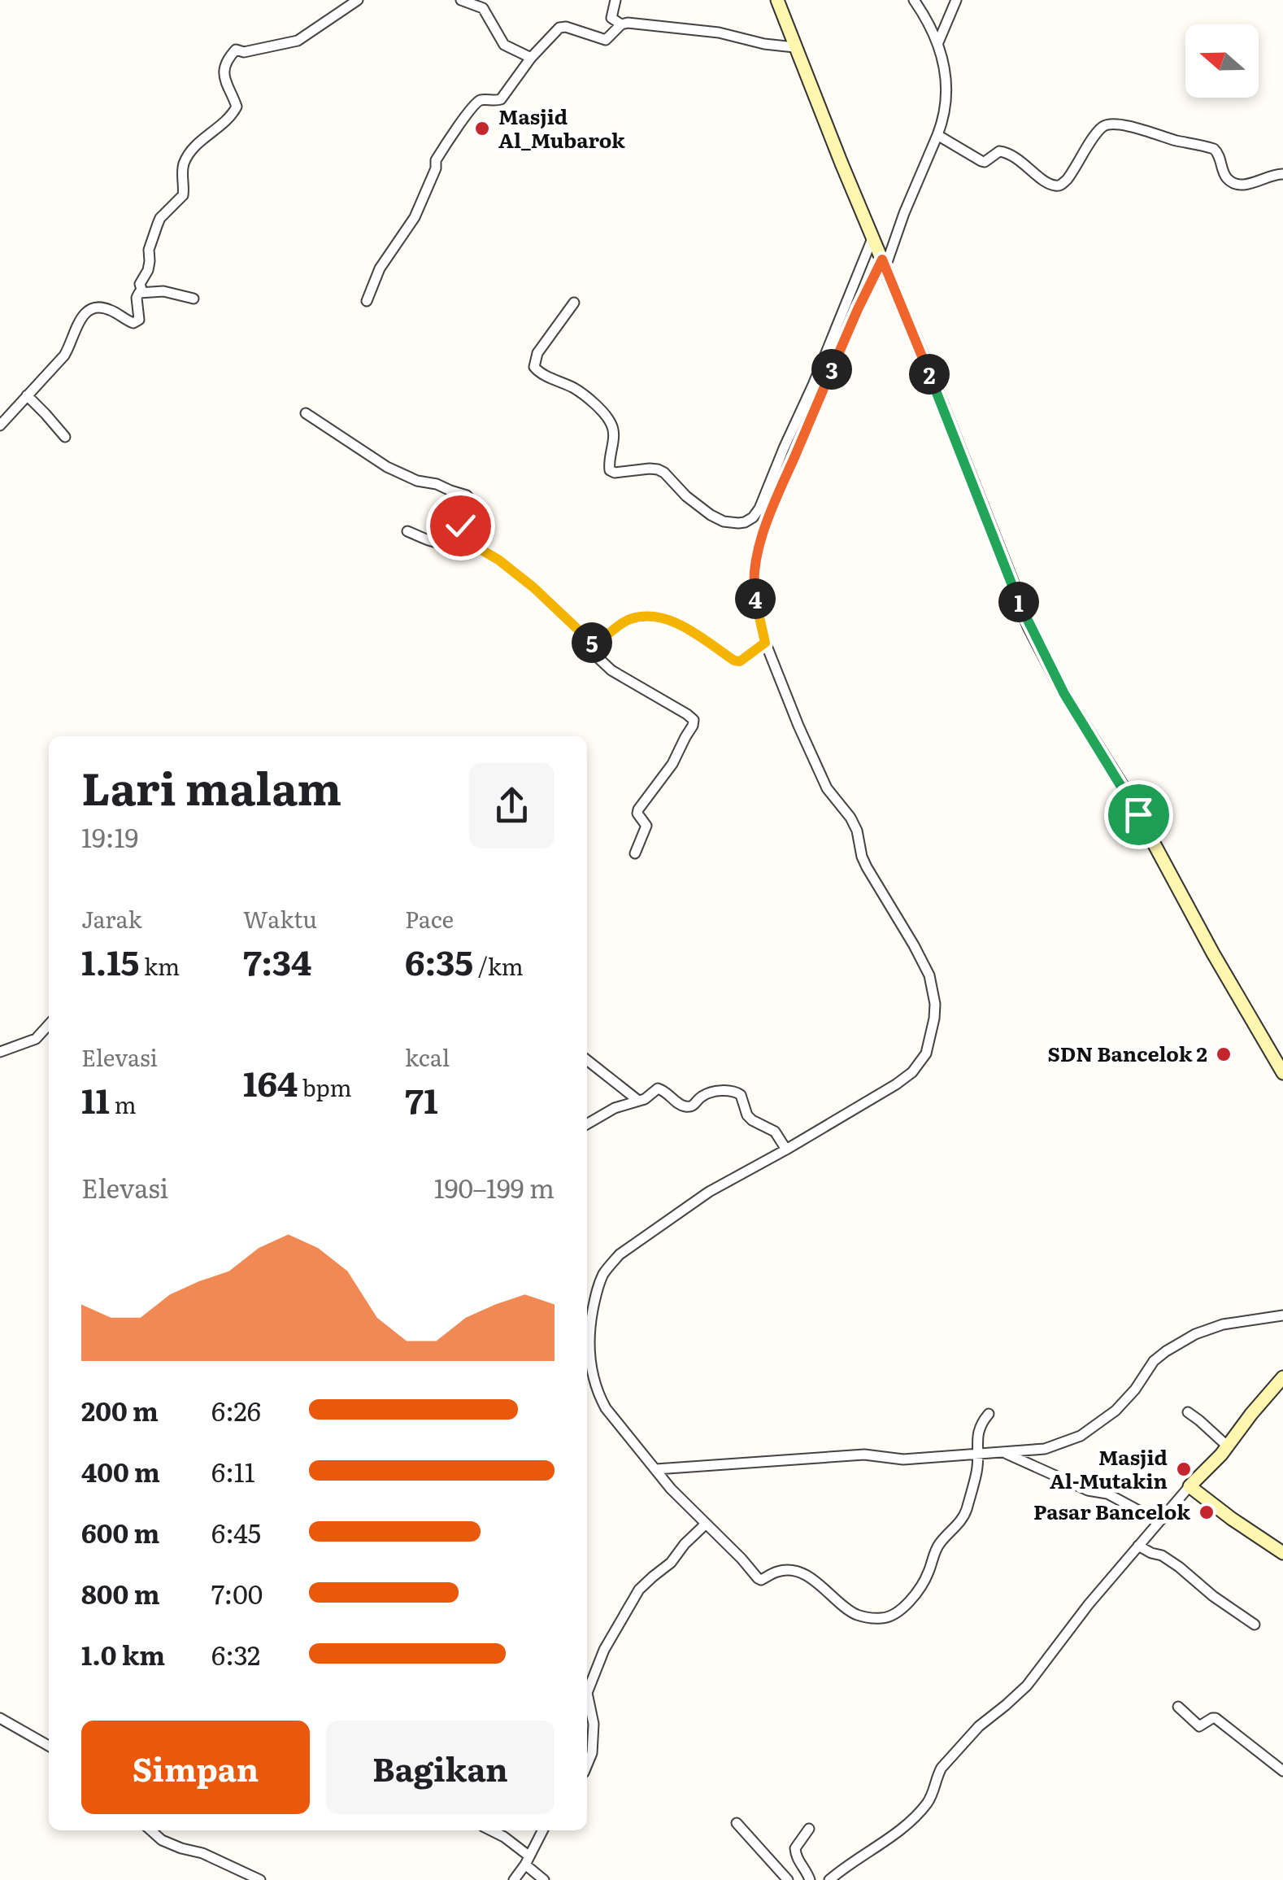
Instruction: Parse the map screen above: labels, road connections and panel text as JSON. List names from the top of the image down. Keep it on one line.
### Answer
{"places":["Masjid Al_Mubarok","SDN Bancelok 2","Masjid Al-Mutakin","Pasar Bancelok"],"north":"left","page":{"pins":["3","2","4","1","5"],"heading":["Lari malam","19:19"],"stats":[["Jarak","1.15 km"],["Waktu","7:34"],["Pace","6:35 /km"],["Elevasi","11 m"],["164 bpm"],["kcal","71"]],"chart":["Elevasi","190–199 m"],"list":[{"name":"200 m","note":"6:26"},{"name":"400 m","note":"6:11"},{"name":"600 m","note":"6:45"},{"name":"800 m","note":"7:00"},{"name":"1.0 km","note":"6:32"}],"buttons":["Simpan","Bagikan"]}}
